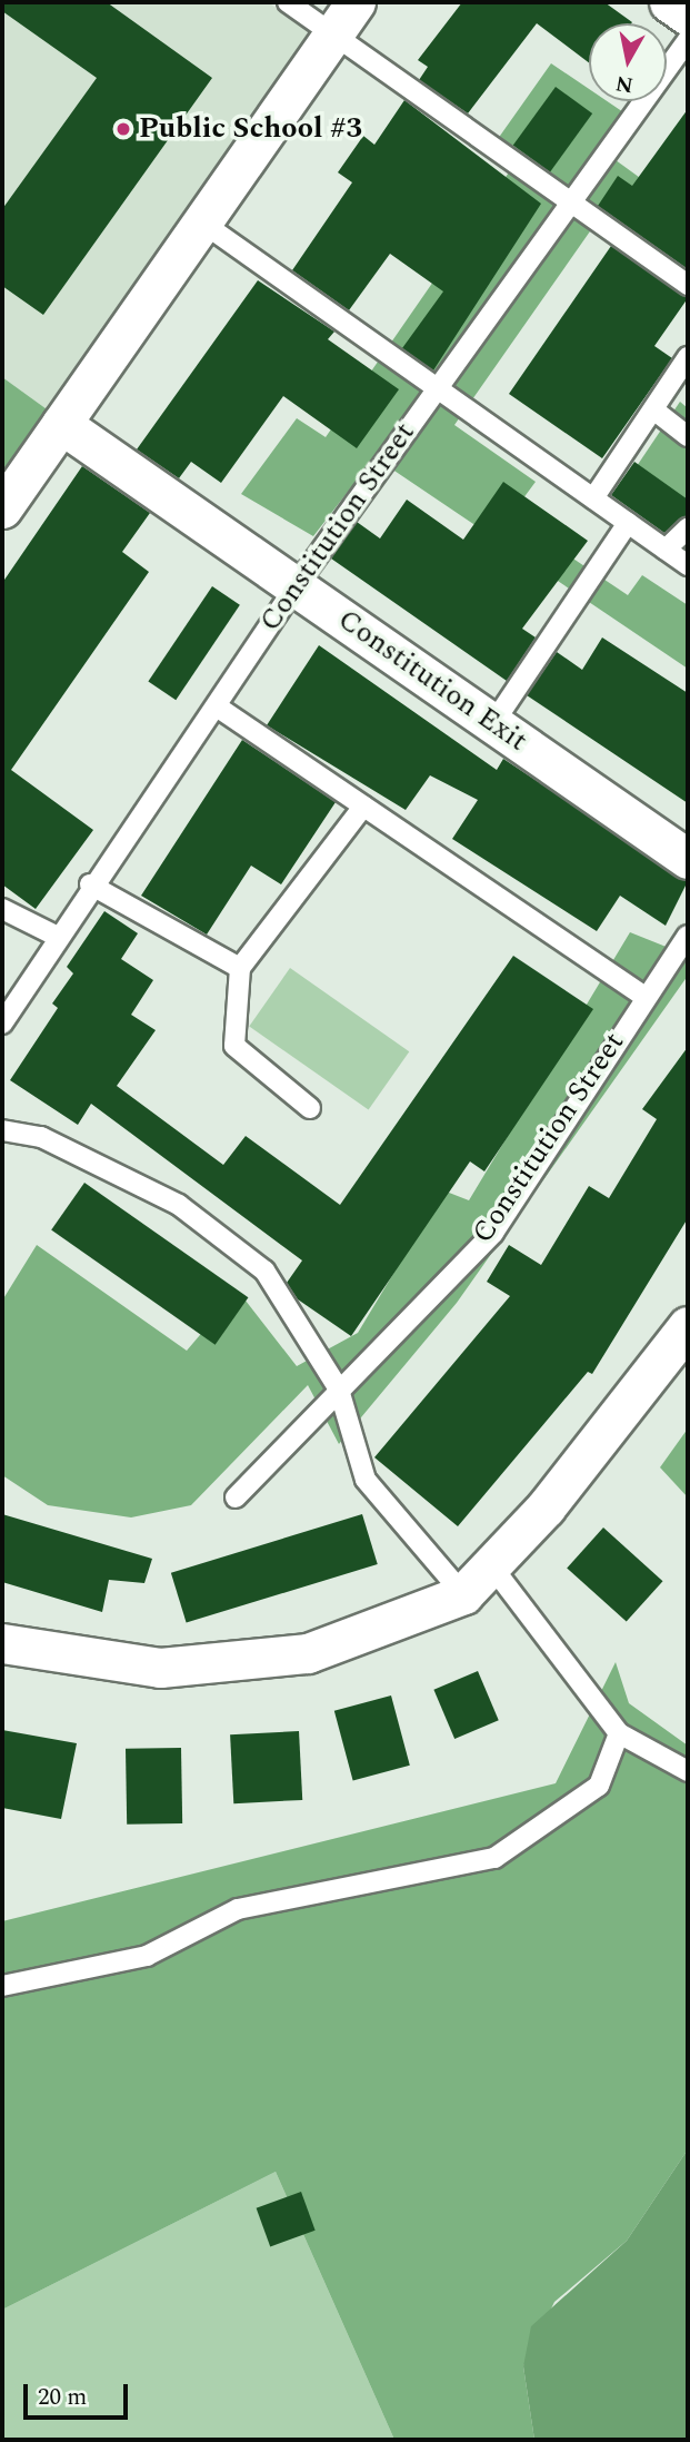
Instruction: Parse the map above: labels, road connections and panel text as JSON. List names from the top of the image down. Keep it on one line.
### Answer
{"streets":{"street":["Constitution Exit"],"lane":["Constitution Street"]},"crossings":[["Constitution Street","Constitution Exit"]],"places":["Public School #3"],"scale_bar":"20 m","north":"bottom"}
